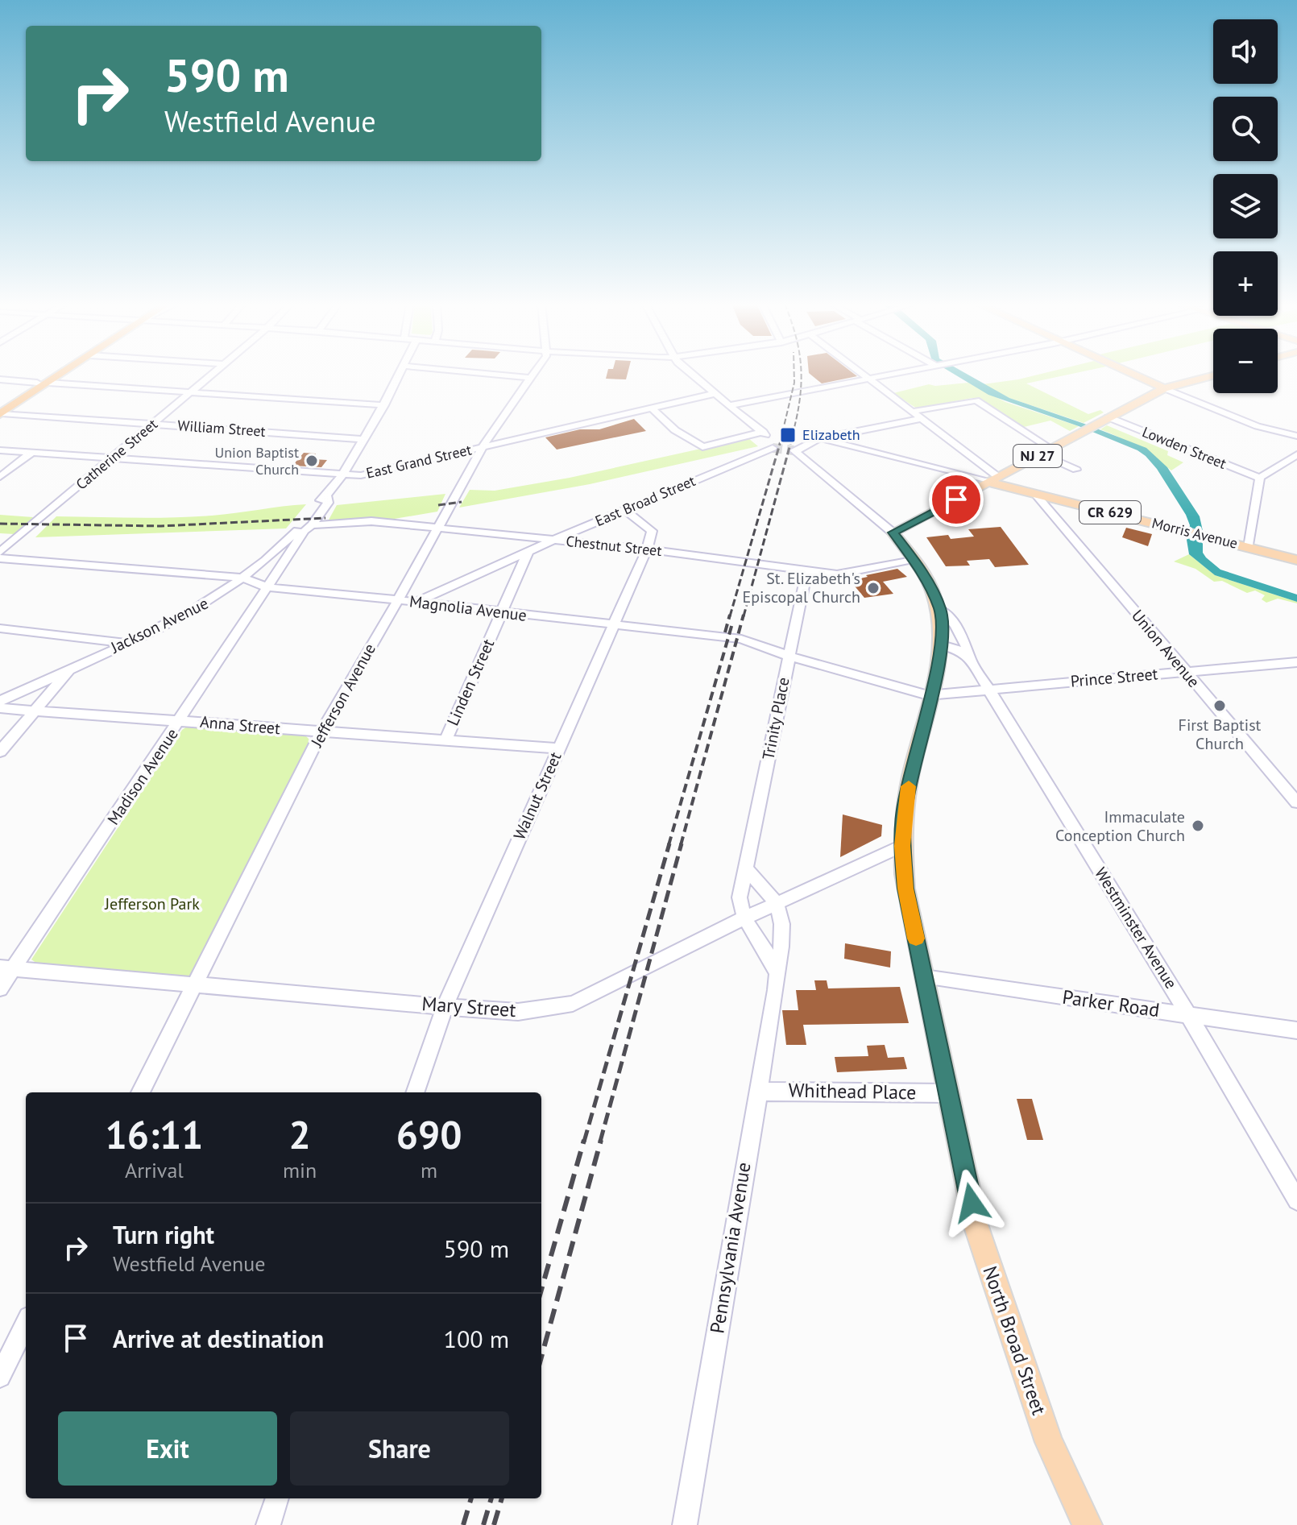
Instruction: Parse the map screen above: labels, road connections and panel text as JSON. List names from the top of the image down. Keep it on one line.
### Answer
{"streets":{"main road":["NJ 27","CR 629","Morris Avenue","North Broad Street"],"street":["William Street","Lowden Street","Catherine Street","East Grand Street","East Broad Street","Chestnut Street","Magnolia Avenue","Jackson Avenue","Union Avenue","Prince Street","Linden Street","Jefferson Avenue","Trinity Place","Anna Street","Madison Avenue","Walnut Street","Westminster Avenue","Parker Road","Mary Street","Whithead Place","Pennsylvania Avenue"]},"crossings":[["William Street","Catherine Street"],["William Street","Madison Avenue"],["Lowden Street","NJ 27"],["Catherine Street","East Grand Street"],["NJ 27","Morris Avenue"],["NJ 27","North Broad Street"],["East Grand Street","Jefferson Avenue"],["East Grand Street","Madison Avenue"],["East Broad Street","Chestnut Street"],["East Broad Street","Magnolia Avenue"],["East Broad Street","Linden Street"],["Morris Avenue","Union Avenue"],["Morris Avenue","North Broad Street"],["Chestnut Street","Jackson Avenue"],["Chestnut Street","Jefferson Avenue"],["Chestnut Street","Trinity Place"],["Chestnut Street","Madison Avenue"],["Chestnut Street","Walnut Street"],["Chestnut Street","North Broad Street"],["Magnolia Avenue","Jackson Avenue"],["Magnolia Avenue","Prince Street"],["Magnolia Avenue","Linden Street"],["Magnolia Avenue","Jefferson Avenue"],["Magnolia Avenue","Trinity Place"],["Magnolia Avenue","Madison Avenue"],["Magnolia Avenue","Walnut Street"],["Magnolia Avenue","North Broad Street"],["Jackson Avenue","Madison Avenue"],["Union Avenue","Prince Street"],["Prince Street","Westminster Avenue"],["Prince Street","North Broad Street"],["Linden Street","Anna Street"],["Jefferson Avenue","Anna Street"],["Jefferson Avenue","Mary Street"],["Trinity Place","Mary Street"],["Anna Street","Madison Avenue"],["Anna Street","Walnut Street"],["Madison Avenue","Mary Street"],["Walnut Street","Mary Street"],["Westminster Avenue","Parker Road"],["Westminster Avenue","North Broad Street"],["Parker Road","North Broad Street"],["Mary Street","Pennsylvania Avenue"],["Mary Street","North Broad Street"],["Whithead Place","Pennsylvania Avenue"],["Whithead Place","North Broad Street"]],"parks":["Jefferson Park"],"places":{"transit":["Elizabeth"],"other":["Union Baptist Church","St. Elizabeth's Episcopal Church","First Baptist Church","Immaculate Conception Church"]},"page":{"map_buttons":["+","−"],"turn":["590 m","Westfield Avenue"],"eta":["16:11","Arrival","2","min","690","m"],"list":[{"name":"Turn right","note":"Westfield Avenue","value":"590 m"},{"name":"Arrive at destination","value":"100 m"}],"buttons":["Exit","Share"]}}
